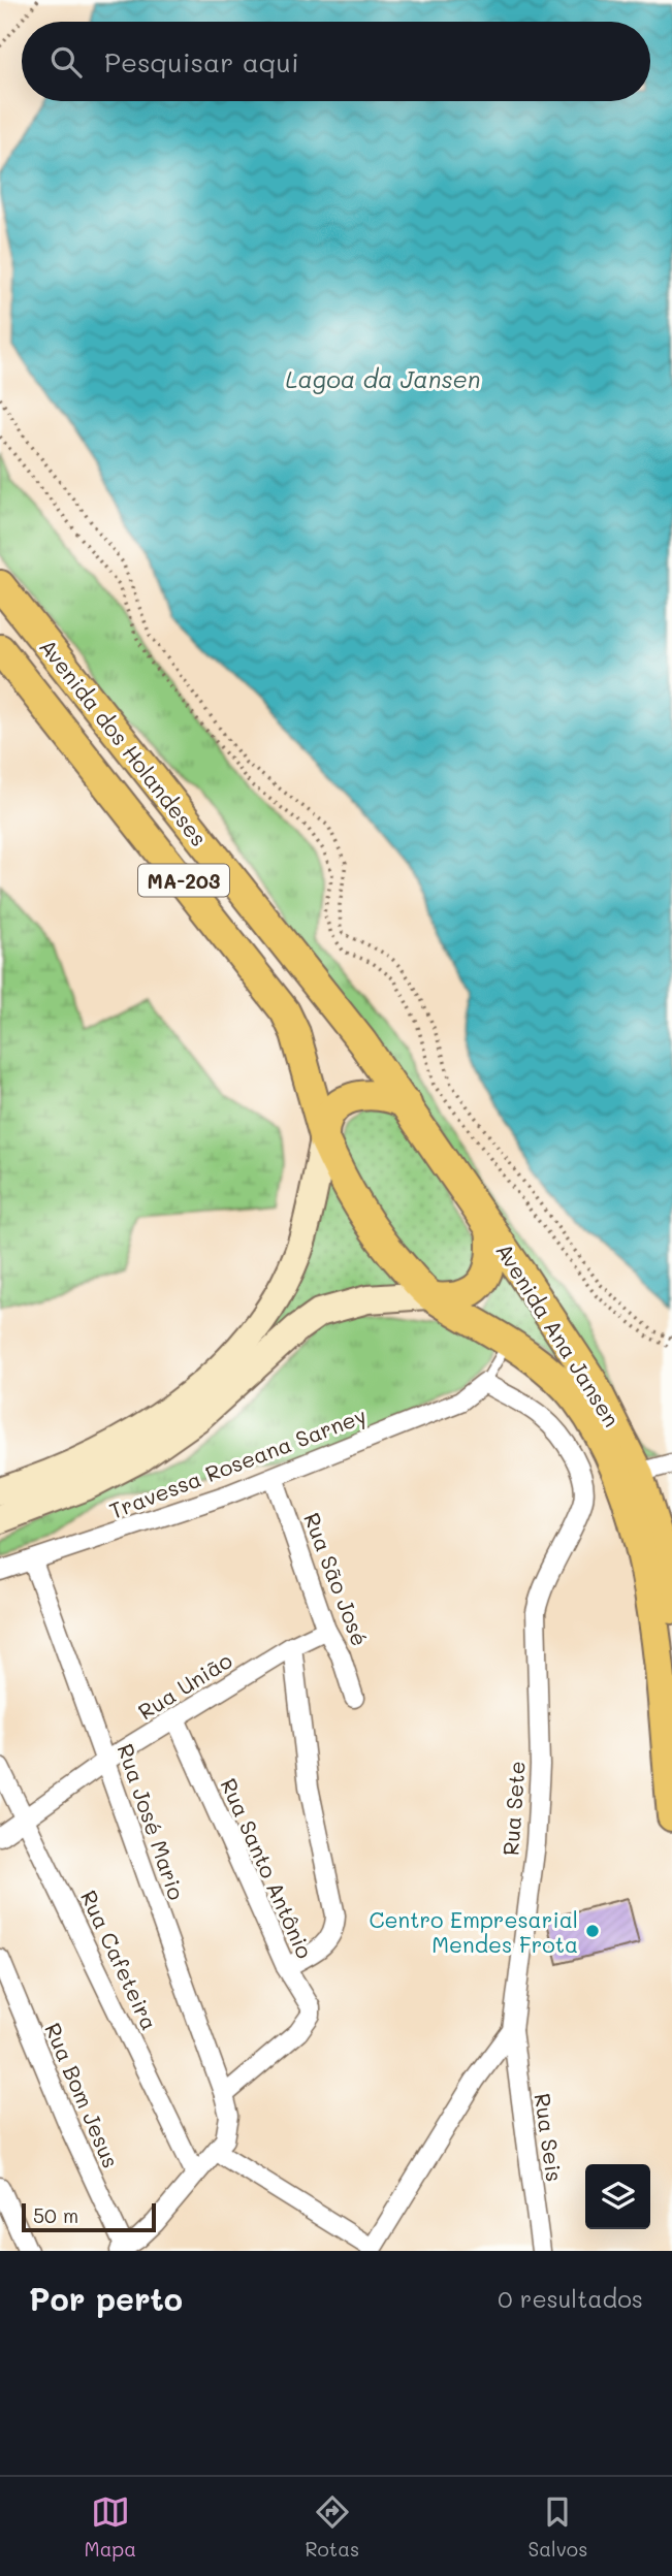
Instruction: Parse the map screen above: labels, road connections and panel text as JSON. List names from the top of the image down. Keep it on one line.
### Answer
{"streets":{"main road":["Avenida dos Holandeses","MA-203","Avenida Ana Jansen"],"street":["Travessa Roseana Sarney","Rua São José","Rua União","Rua Sete","Rua José Mario","Rua Santo Antônio","Rua Cafeteira","Rua Bom Jesus","Rua Seis"]},"crossings":[["Avenida dos Holandeses","MA-203"],["MA-203","Avenida Ana Jansen"],["Travessa Roseana Sarney","Rua São José"],["Travessa Roseana Sarney","Rua Sete"],["Travessa Roseana Sarney","Rua José Mario"],["Rua São José","Rua União"],["Rua União","Rua José Mario"],["Rua União","Rua Santo Antônio"],["Rua União","Rua Cafeteira"],["Rua Sete","Rua Seis"],["Rua José Mario","Rua Santo Antônio"]],"water":["Lagoa da Jansen"],"places":["Centro Empresarial Mendes Frota"],"scale_bar":"50 m","page":{"search":"Pesquisar aqui","scale":"50 m","heading":["Por perto","0 resultados"],"nav":["Mapa","Rotas","Salvos"]}}
